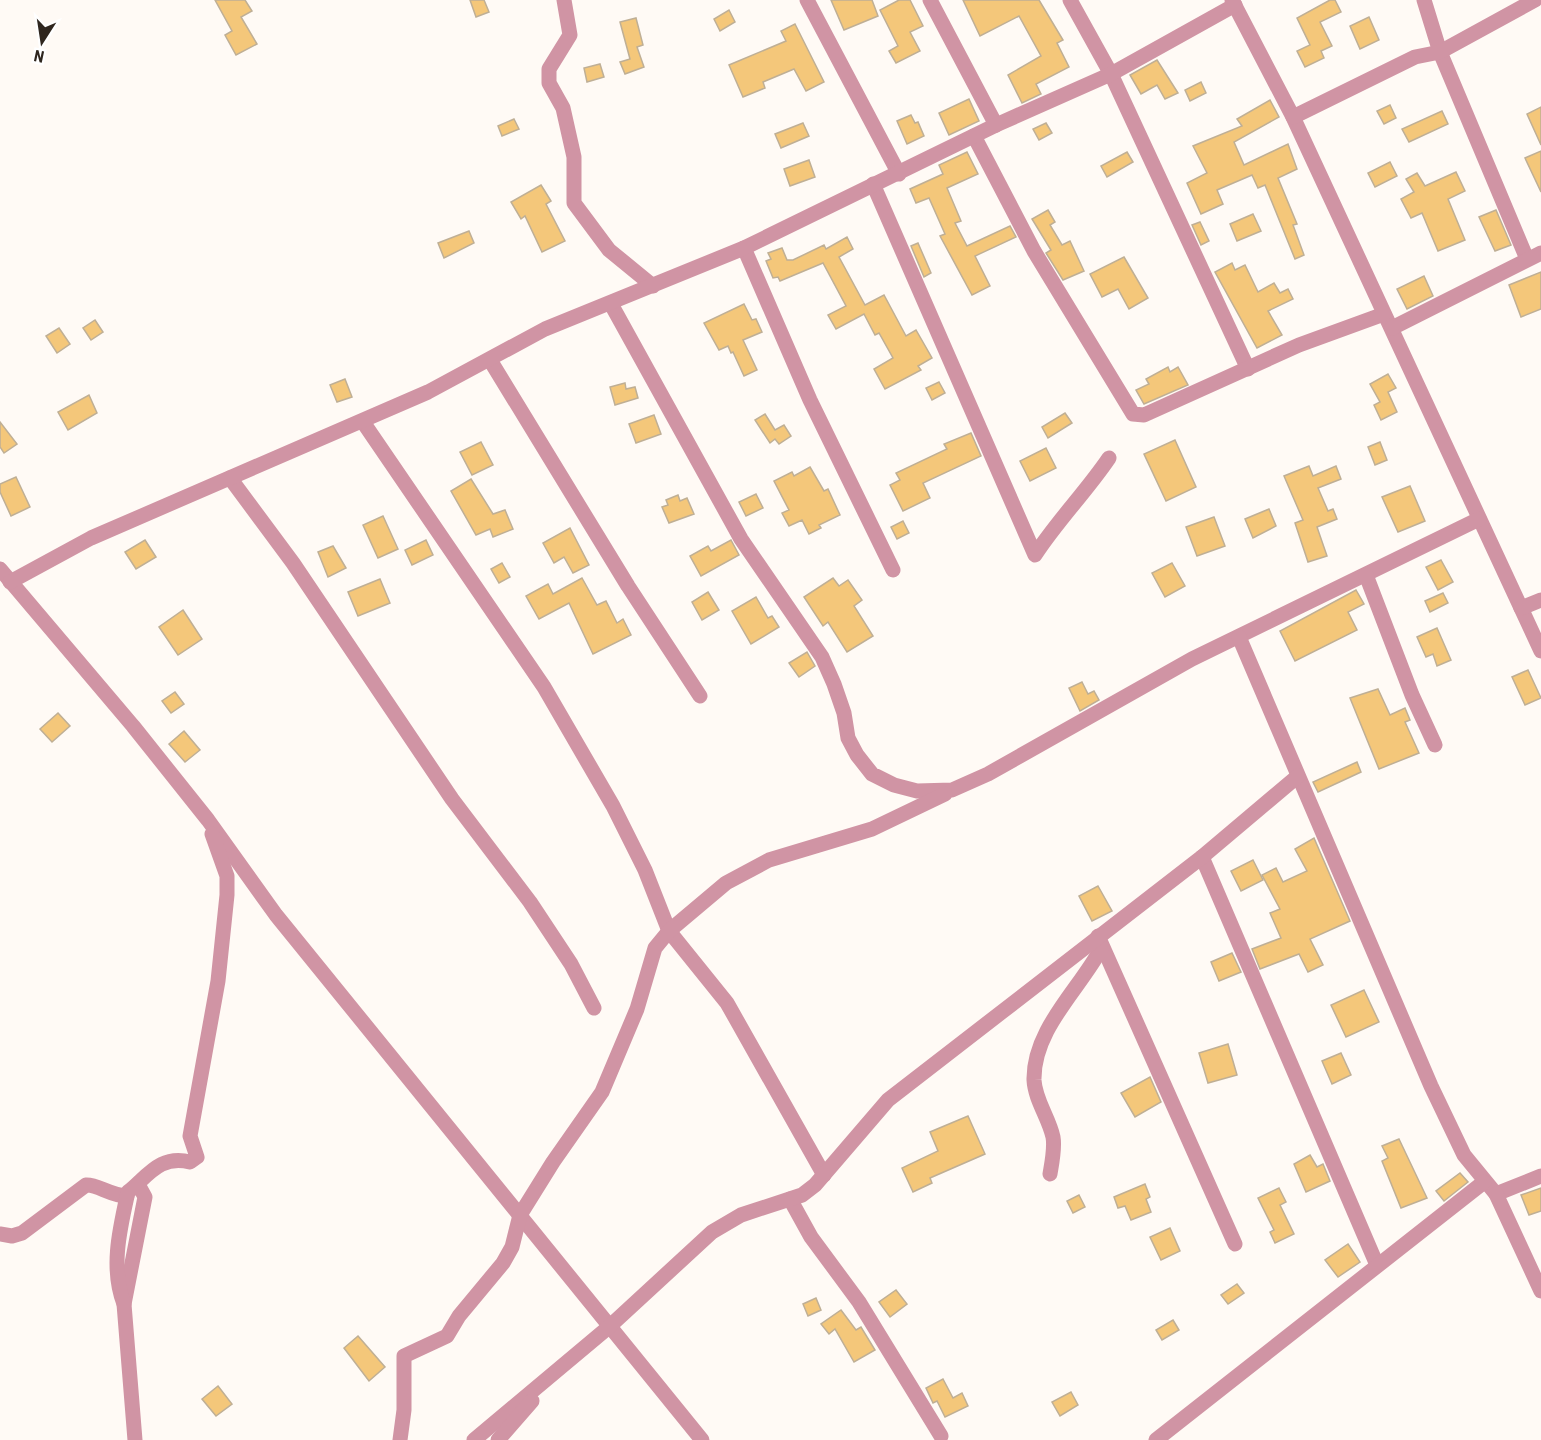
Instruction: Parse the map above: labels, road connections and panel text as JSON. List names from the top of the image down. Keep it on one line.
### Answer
{"north":"bottom"}
